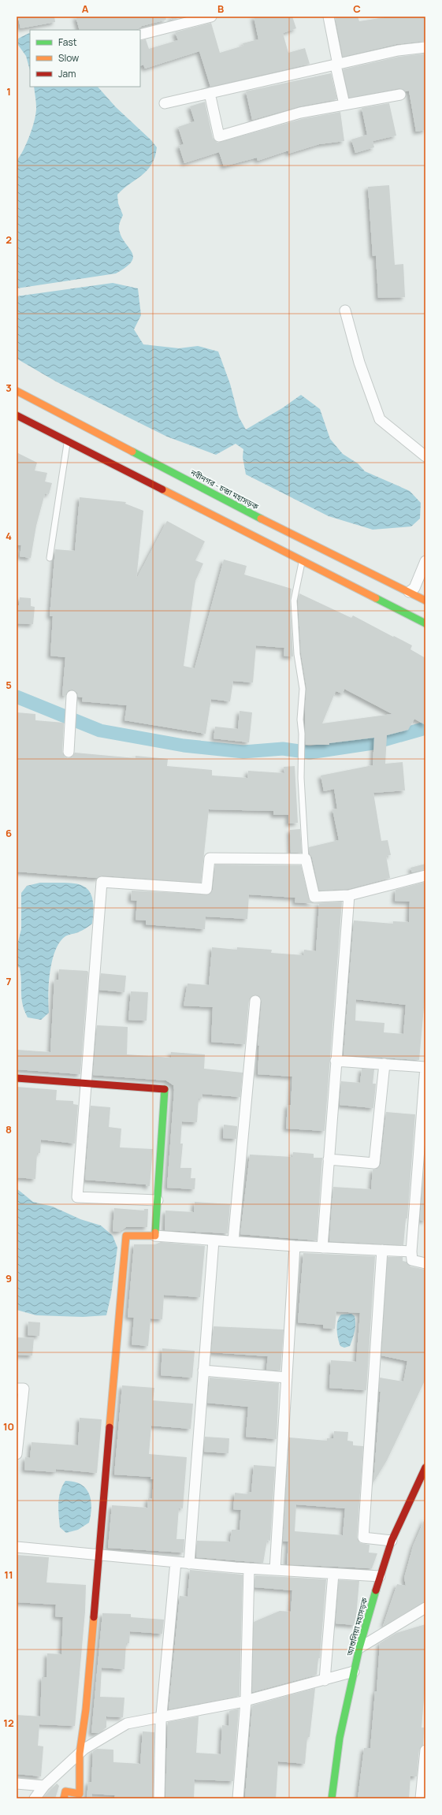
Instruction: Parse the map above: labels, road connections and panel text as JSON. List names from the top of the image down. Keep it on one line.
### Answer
{"streets":{"main road":["নবীনগর - চন্দ্রা মহাসড়ক","আশুলিয়া মহাসড়ক"]},"legend":["Fast","Slow","Jam"],"grid":{"columns":["A","B","C"],"rows":["1","2","3","4","5","6","7","8","9","10","11","12"]}}
